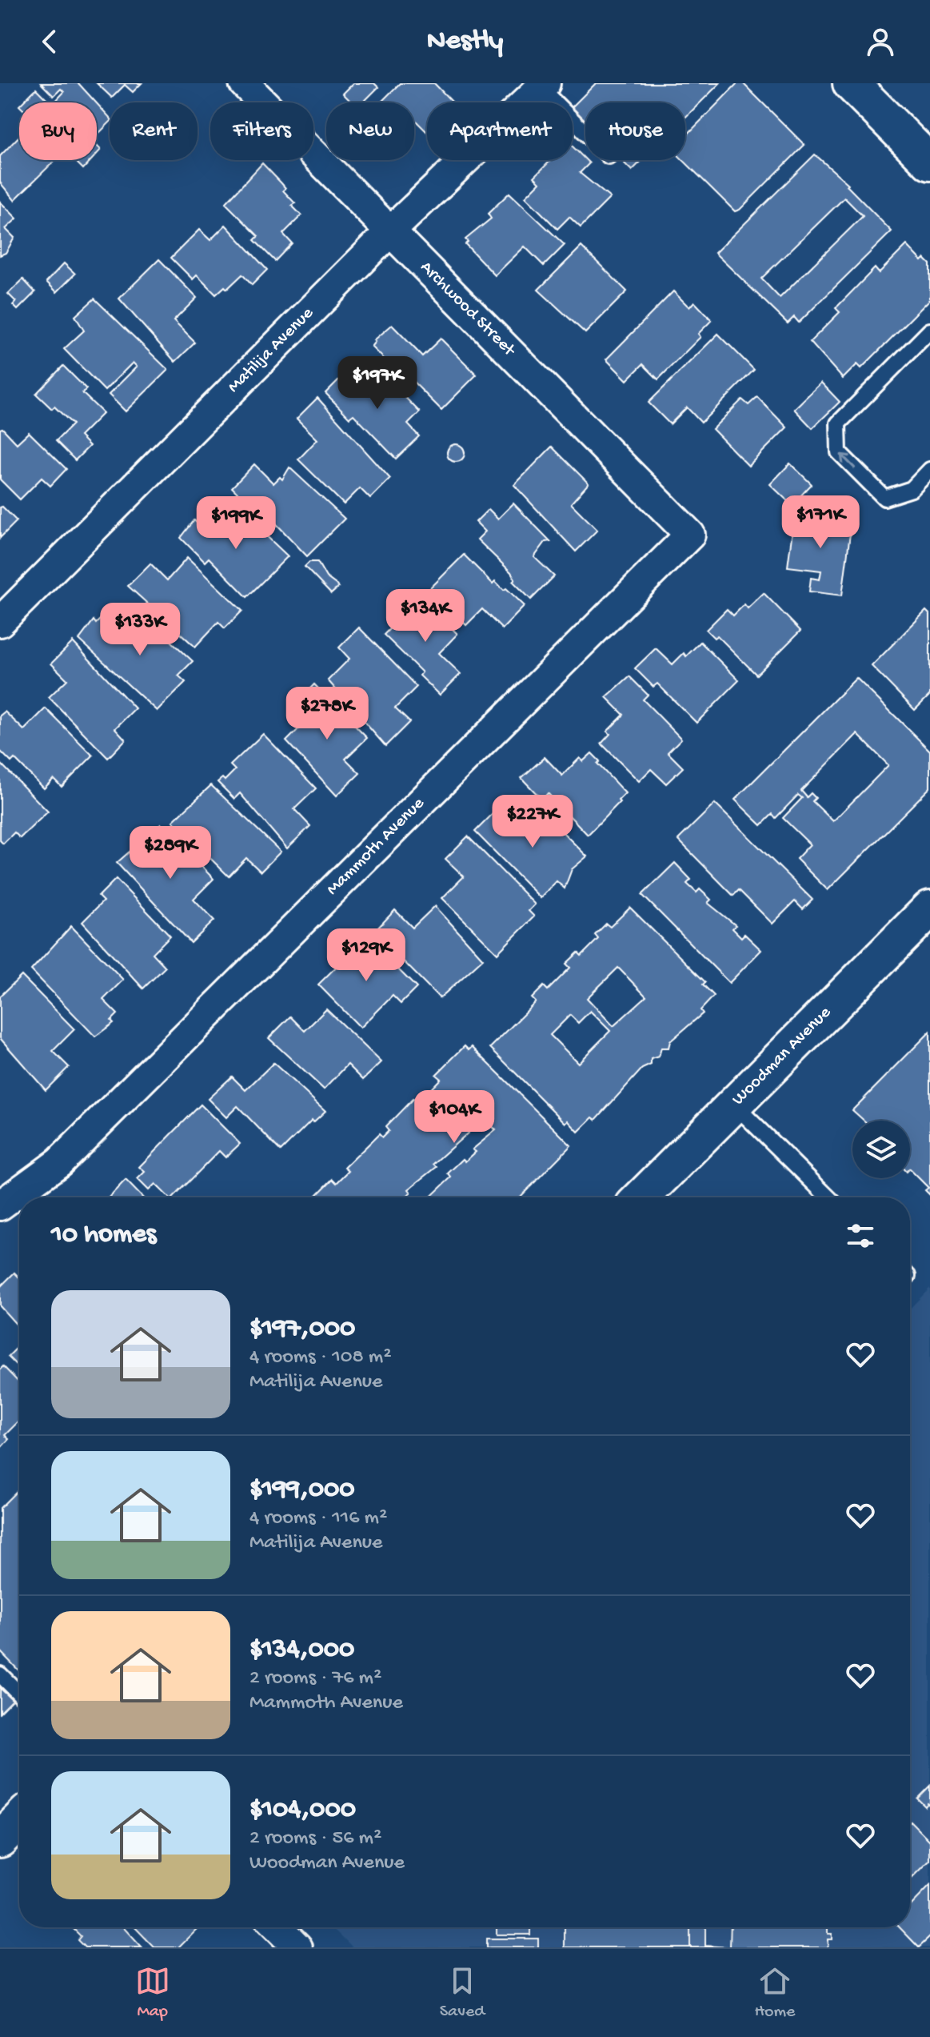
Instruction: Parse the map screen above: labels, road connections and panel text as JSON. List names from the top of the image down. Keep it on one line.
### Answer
{"streets":{"main road":["Woodman Avenue"],"street":["Archwood Street","Matilija Avenue","Mammoth Avenue"]},"crossings":[["Archwood Street","Matilija Avenue"],["Archwood Street","Mammoth Avenue"]],"page":{"header":"Nestly","chip":["Buy","Rent","Filters","New","Apartment","House"],"price":["$197K","$171K","$199K","$134K","$133K","$278K","$227K","$289K","$129K","$104K"],"heading":"10 homes","list":[{"name":"$197,000","note":"4 rooms · 108 m² · Matilija Avenue"},{"name":"$199,000","note":"4 rooms · 116 m² · Matilija Avenue"},{"name":"$134,000","note":"2 rooms · 76 m² · Mammoth Avenue"},{"name":"$104,000","note":"2 rooms · 56 m² · Woodman Avenue"}],"tabs":["Map","Saved","Home"]}}
